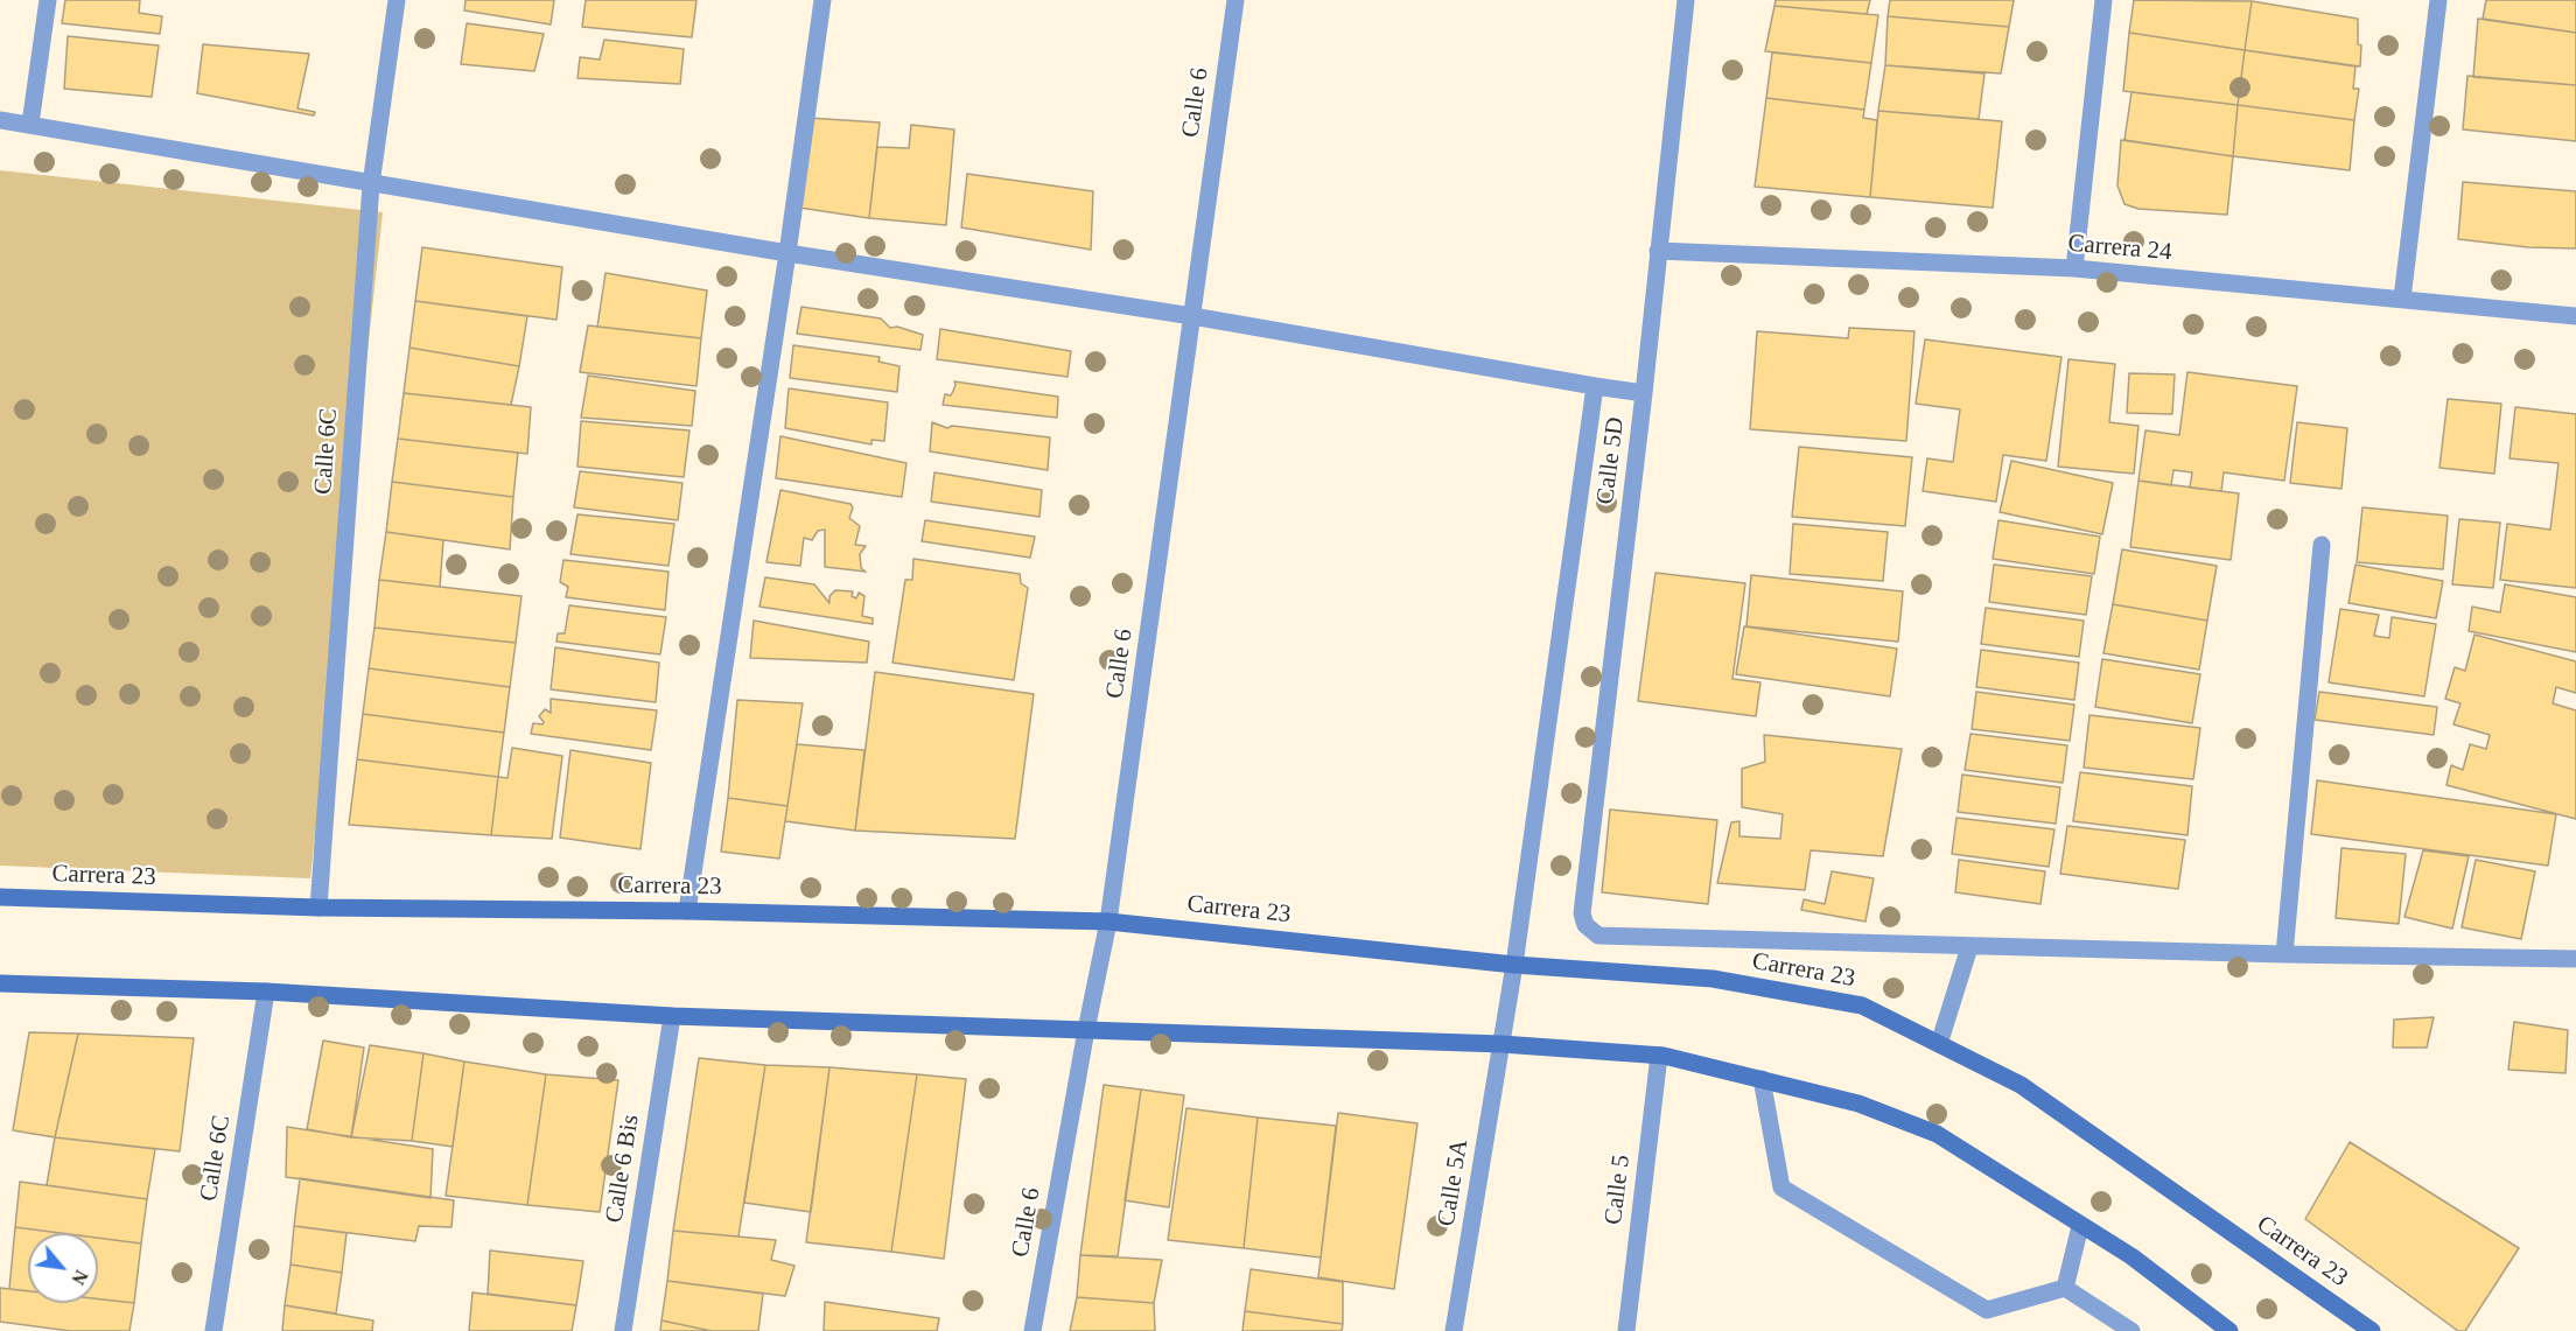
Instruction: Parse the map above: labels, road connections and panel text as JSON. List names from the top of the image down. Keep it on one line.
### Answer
{"streets":{"main road":["Carrera 23"],"street":["Calle 6","Carrera 24","Calle 6C","Calle 5D","Calle 6 Bis","Calle 5A","Calle 5"]},"crossings":[["Calle 6","Carrera 23"],["Carrera 24","Calle 5D"],["Calle 6C","Carrera 23"],["Carrera 23","Calle 5A"]],"north":"bottom right"}
